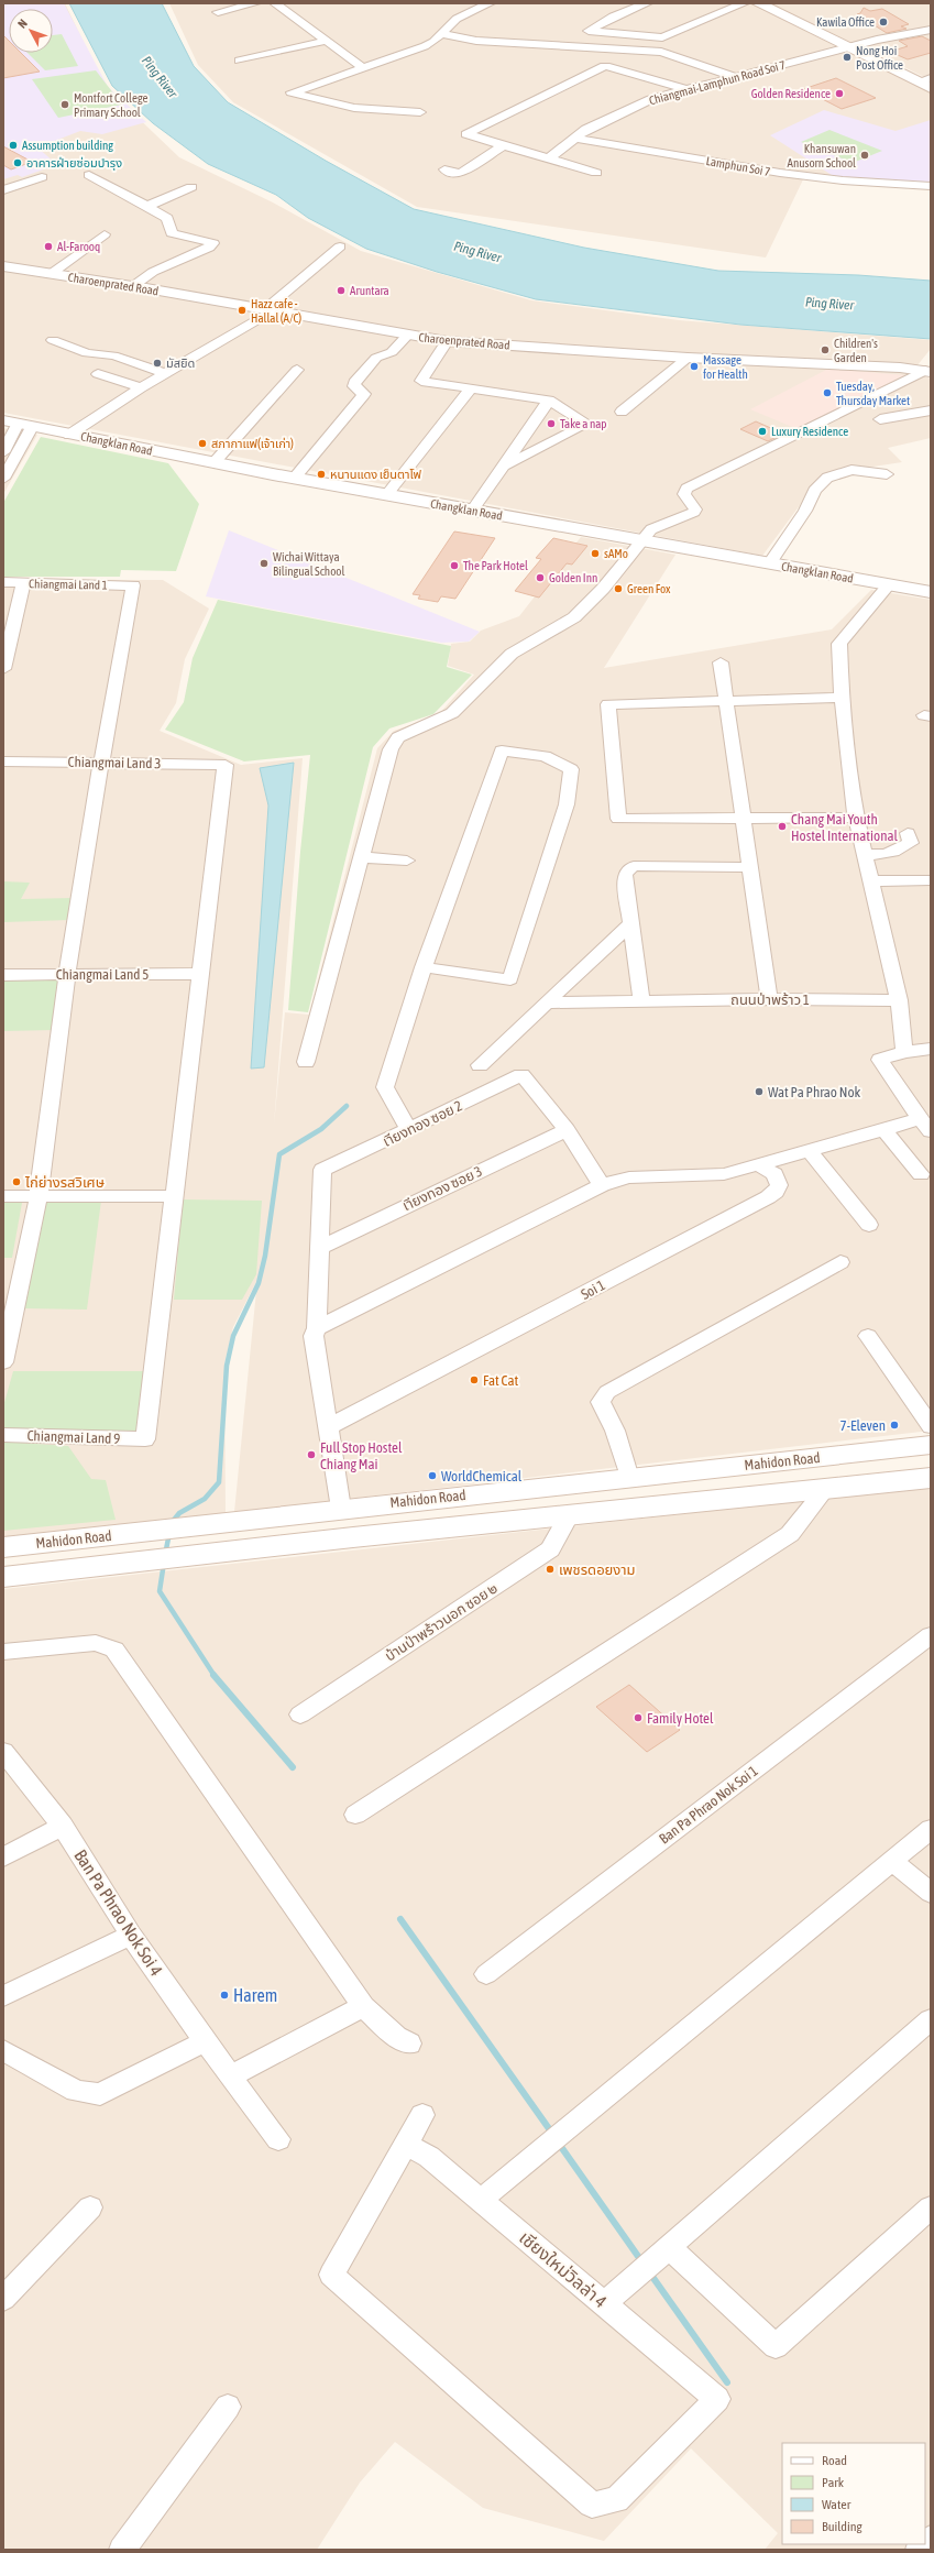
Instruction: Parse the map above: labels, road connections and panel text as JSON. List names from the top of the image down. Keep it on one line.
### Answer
{"streets":{"main road":["Mahidon Road"],"street":["Chiangmai-Lamphun Road Soi 7","Lamphun Soi 7","Charoenprated Road","Changklan Road","Chiangmai Land 1","Chiangmai Land 3","Chiangmai Land 5","ถนนป่าพร้าว 1","เาียงทอง ซอย 2","เาียงทอง ซอย 3","Soi 1","Chiangmai Land 9","บ้านป่าพร้าวนอก ซอย ๒","Ban Pa Phrao Nok Soi 1","Ban Pa Phrao Nok Soi 4","เชียงใหม่วิลล่า 4"]},"crossings":[["Chiangmai-Lamphun Road Soi 7","Lamphun Soi 7"],["Chiangmai Land 1","Chiangmai Land 3"],["Chiangmai Land 3","Chiangmai Land 5"],["เาียงทอง ซอย 2","เาียงทอง ซอย 3"],["Mahidon Road","บ้านป่าพร้าวนอก ซอย ๒"]],"water":["Ping River"],"places":["Kawila Office","Nong Hoi Post Office","Golden Residence","Montfort College Primary School","Assumption building","Khansuwan Anusorn School","อาคารฝ่ายซ่อมบำรุง","Al-Farooq","Aruntara","Hazz cafe - Hallal (A/C)","Children's Garden","มัสยิด","Massage for Health","Tuesday, Thursday Market","Take a nap","Luxury Residence","สภากาแฟ(เจ้าเก่า)","หนานแดง เย็นตาโฟ","sAMo","Wichai Wittaya Bilingual School","The Park Hotel","Golden Inn","Green Fox","Chang Mai Youth Hostel International","Wat Pa Phrao Nok","ไก่ย่างรสวิเศษ","Fat Cat","7-Eleven","Full Stop Hostel Chiang Mai","WorldChemical","เพชรดอยงาม","Family Hotel","Harem"],"legend":["Road","Park","Water","Building"],"north":"top left"}
